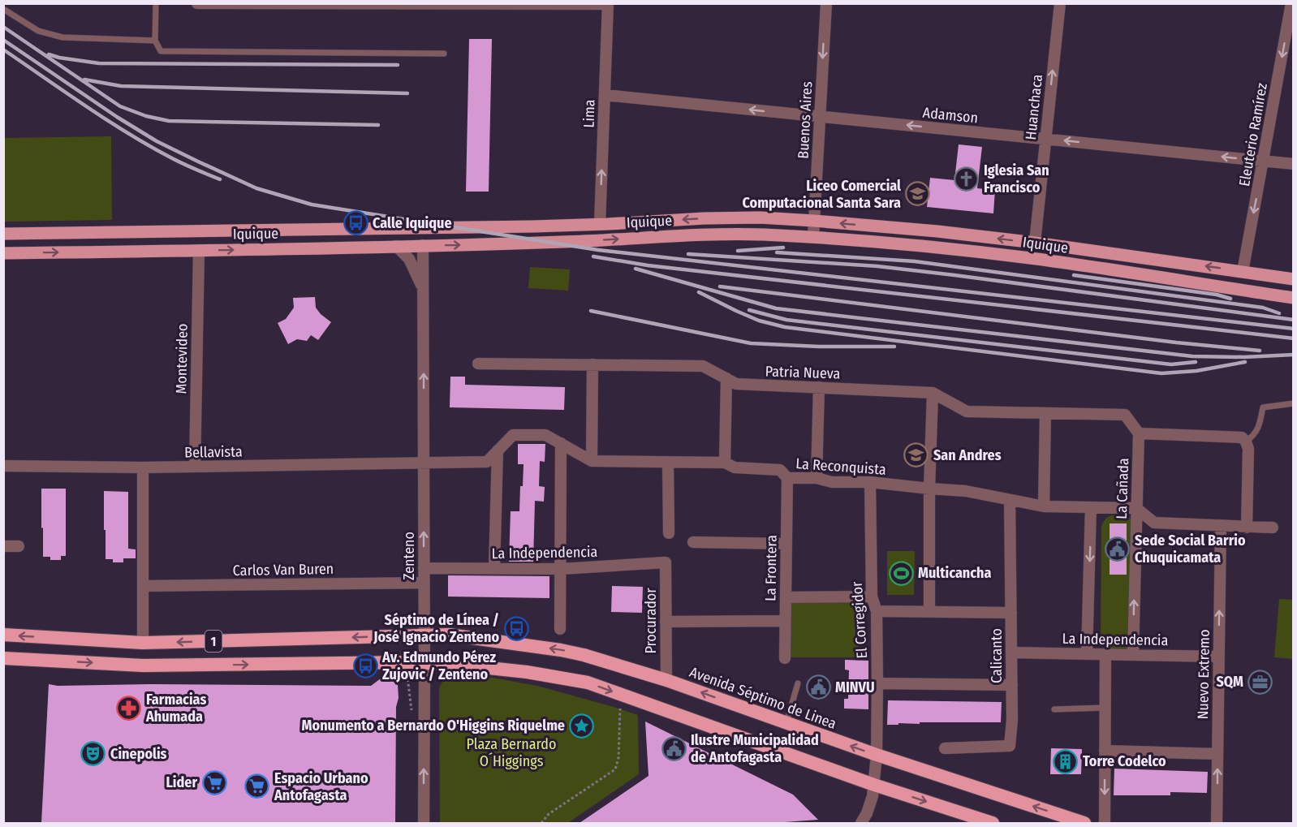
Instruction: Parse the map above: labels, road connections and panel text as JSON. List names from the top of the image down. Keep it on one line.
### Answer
{"streets":{"highway":["1","Avenida Séptimo de Linea"],"main road":["Iquique"],"street":["Huanchaca","Lima","Adamson","Buenos Aires","Eleuterio Ramírez","Montevideo","Patria Nueva","Bellavista","La Reconquista","La Cañada","La Independencia","Zenteno","La Frontera","Carlos Van Buren","El Corregidor","Procurador","Calicanto","Nuevo Extremo"]},"crossings":[["Huanchaca","Adamson"],["Huanchaca","Iquique"],["Lima","Adamson"],["Lima","Iquique"],["Adamson","Buenos Aires"],["Adamson","Eleuterio Ramírez"],["Buenos Aires","Iquique"],["Eleuterio Ramírez","Iquique"],["Iquique","Montevideo"],["Iquique","Zenteno"],["Montevideo","Bellavista"],["Patria Nueva","La Cañada"],["Bellavista","La Reconquista"],["Bellavista","Zenteno"],["La Reconquista","La Cañada"],["La Reconquista","Zenteno"],["La Reconquista","La Frontera"],["La Reconquista","El Corregidor"],["La Reconquista","Calicanto"],["La Cañada","La Independencia"],["La Independencia","Zenteno"],["La Independencia","Procurador"],["La Independencia","Calicanto"],["La Independencia","Nuevo Extremo"],["Zenteno","Carlos Van Buren"],["Zenteno","1"],["Zenteno","Avenida Séptimo de Linea"],["El Corregidor","Avenida Séptimo de Linea"],["Procurador","Avenida Séptimo de Linea"],["1","Avenida Séptimo de Linea"]],"one_way":["Huanchaca","Lima","Adamson","Buenos Aires","Eleuterio Ramírez","Zenteno","Nuevo Extremo"],"parks":["Plaza Bernardo O´Higgings"],"places":{"church":["Iglesia San Francisco"],"school or university":["Liceo Comercial Computacional Santa Sara","San Andres"],"bus stop":["Calle Iquique","Séptimo de Línea / José Ignacio Zenteno","Av. Edmundo Pérez Zujovic / Zenteno"],"public building":["Sede Social Barrio Chuquicamata","MINVU","Ilustre Municipalidad de Antofagasta"],"sports":["Multicancha"],"office":["SQM"],"pharmacy":["Farmacias Ahumada"],"place":["Monumento a Bernardo O'Higgins Riquelme"],"theatre":["Cinepolis"],"building":["Torre Codelco"],"supermarket":["Lider","Espacio Urbano Antofagasta"]}}
